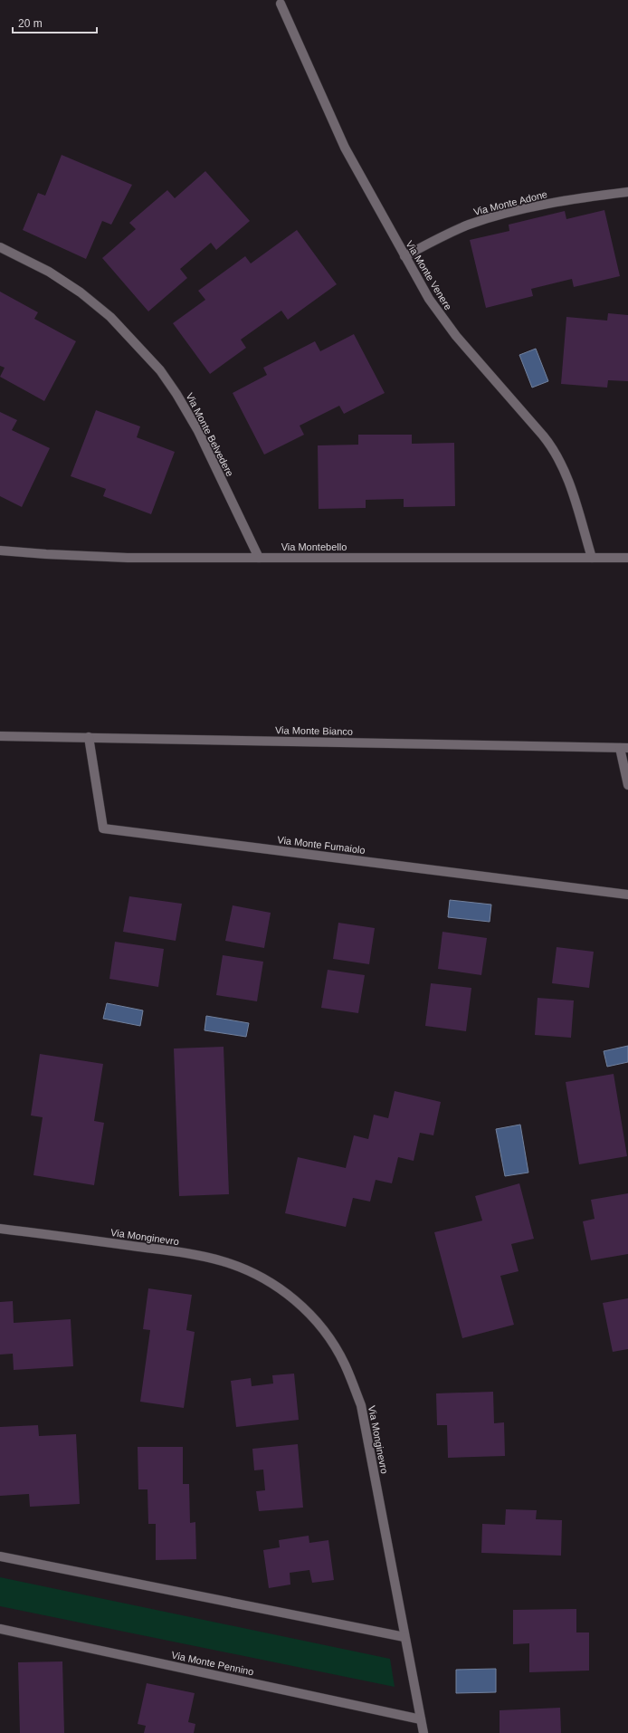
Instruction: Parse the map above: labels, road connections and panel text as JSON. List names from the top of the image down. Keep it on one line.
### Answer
{"streets":{"street":["Via Monte Adone","Via Monte Venere","Via Monte Belvedere","Via Montebello","Via Monte Bianco","Via Monte Fumaiolo","Via Monginevro","Via Monte Pennino"]},"crossings":[["Via Monte Adone","Via Monte Venere"],["Via Monte Venere","Via Montebello"],["Via Monte Belvedere","Via Montebello"],["Via Monte Bianco","Via Monte Fumaiolo"],["Via Monginevro","Via Monte Pennino"]],"scale_bar":"20 m"}
